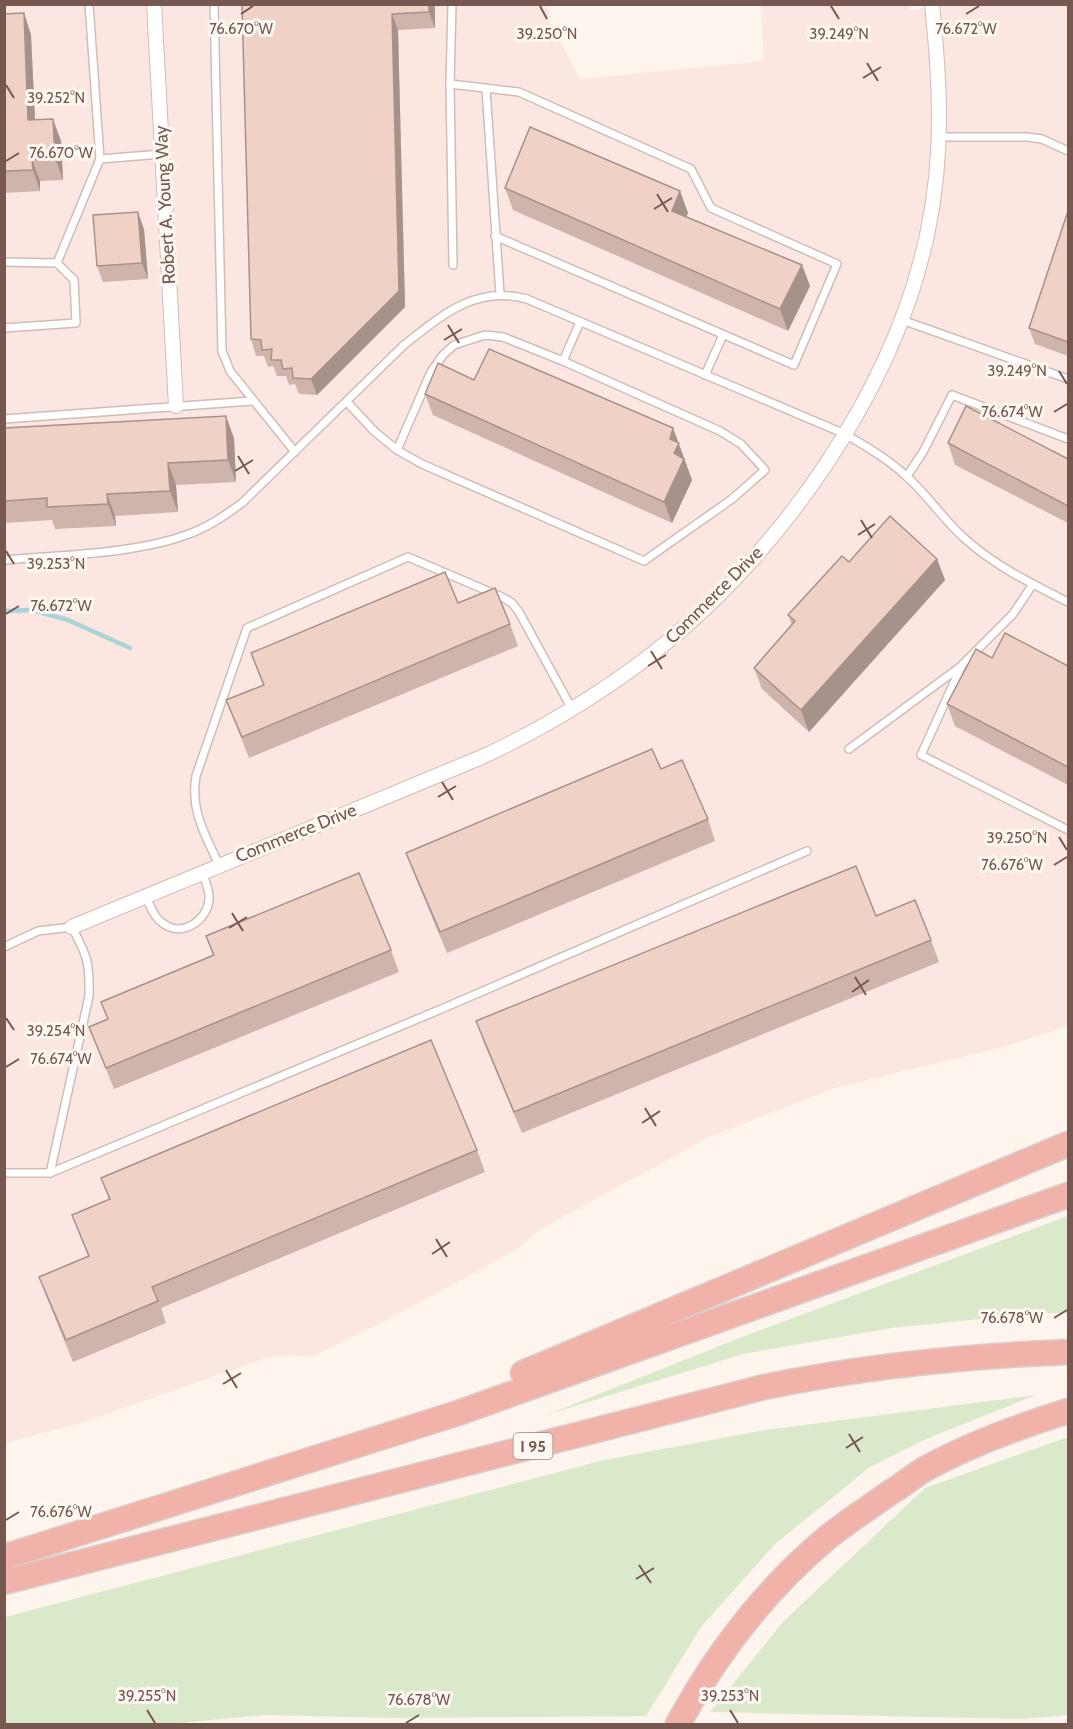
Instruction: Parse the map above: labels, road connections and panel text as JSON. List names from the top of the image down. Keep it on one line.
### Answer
{"streets":{"highway":["I 95"],"street":["Robert A. Young Way","Commerce Drive"]},"coordinates":["76.670°W","76.672°W","39.249°N","39.250°N","39.252°N","76.674°W","39.253°N","76.676°W","39.254°N","76.678°W","39.255°N"]}
